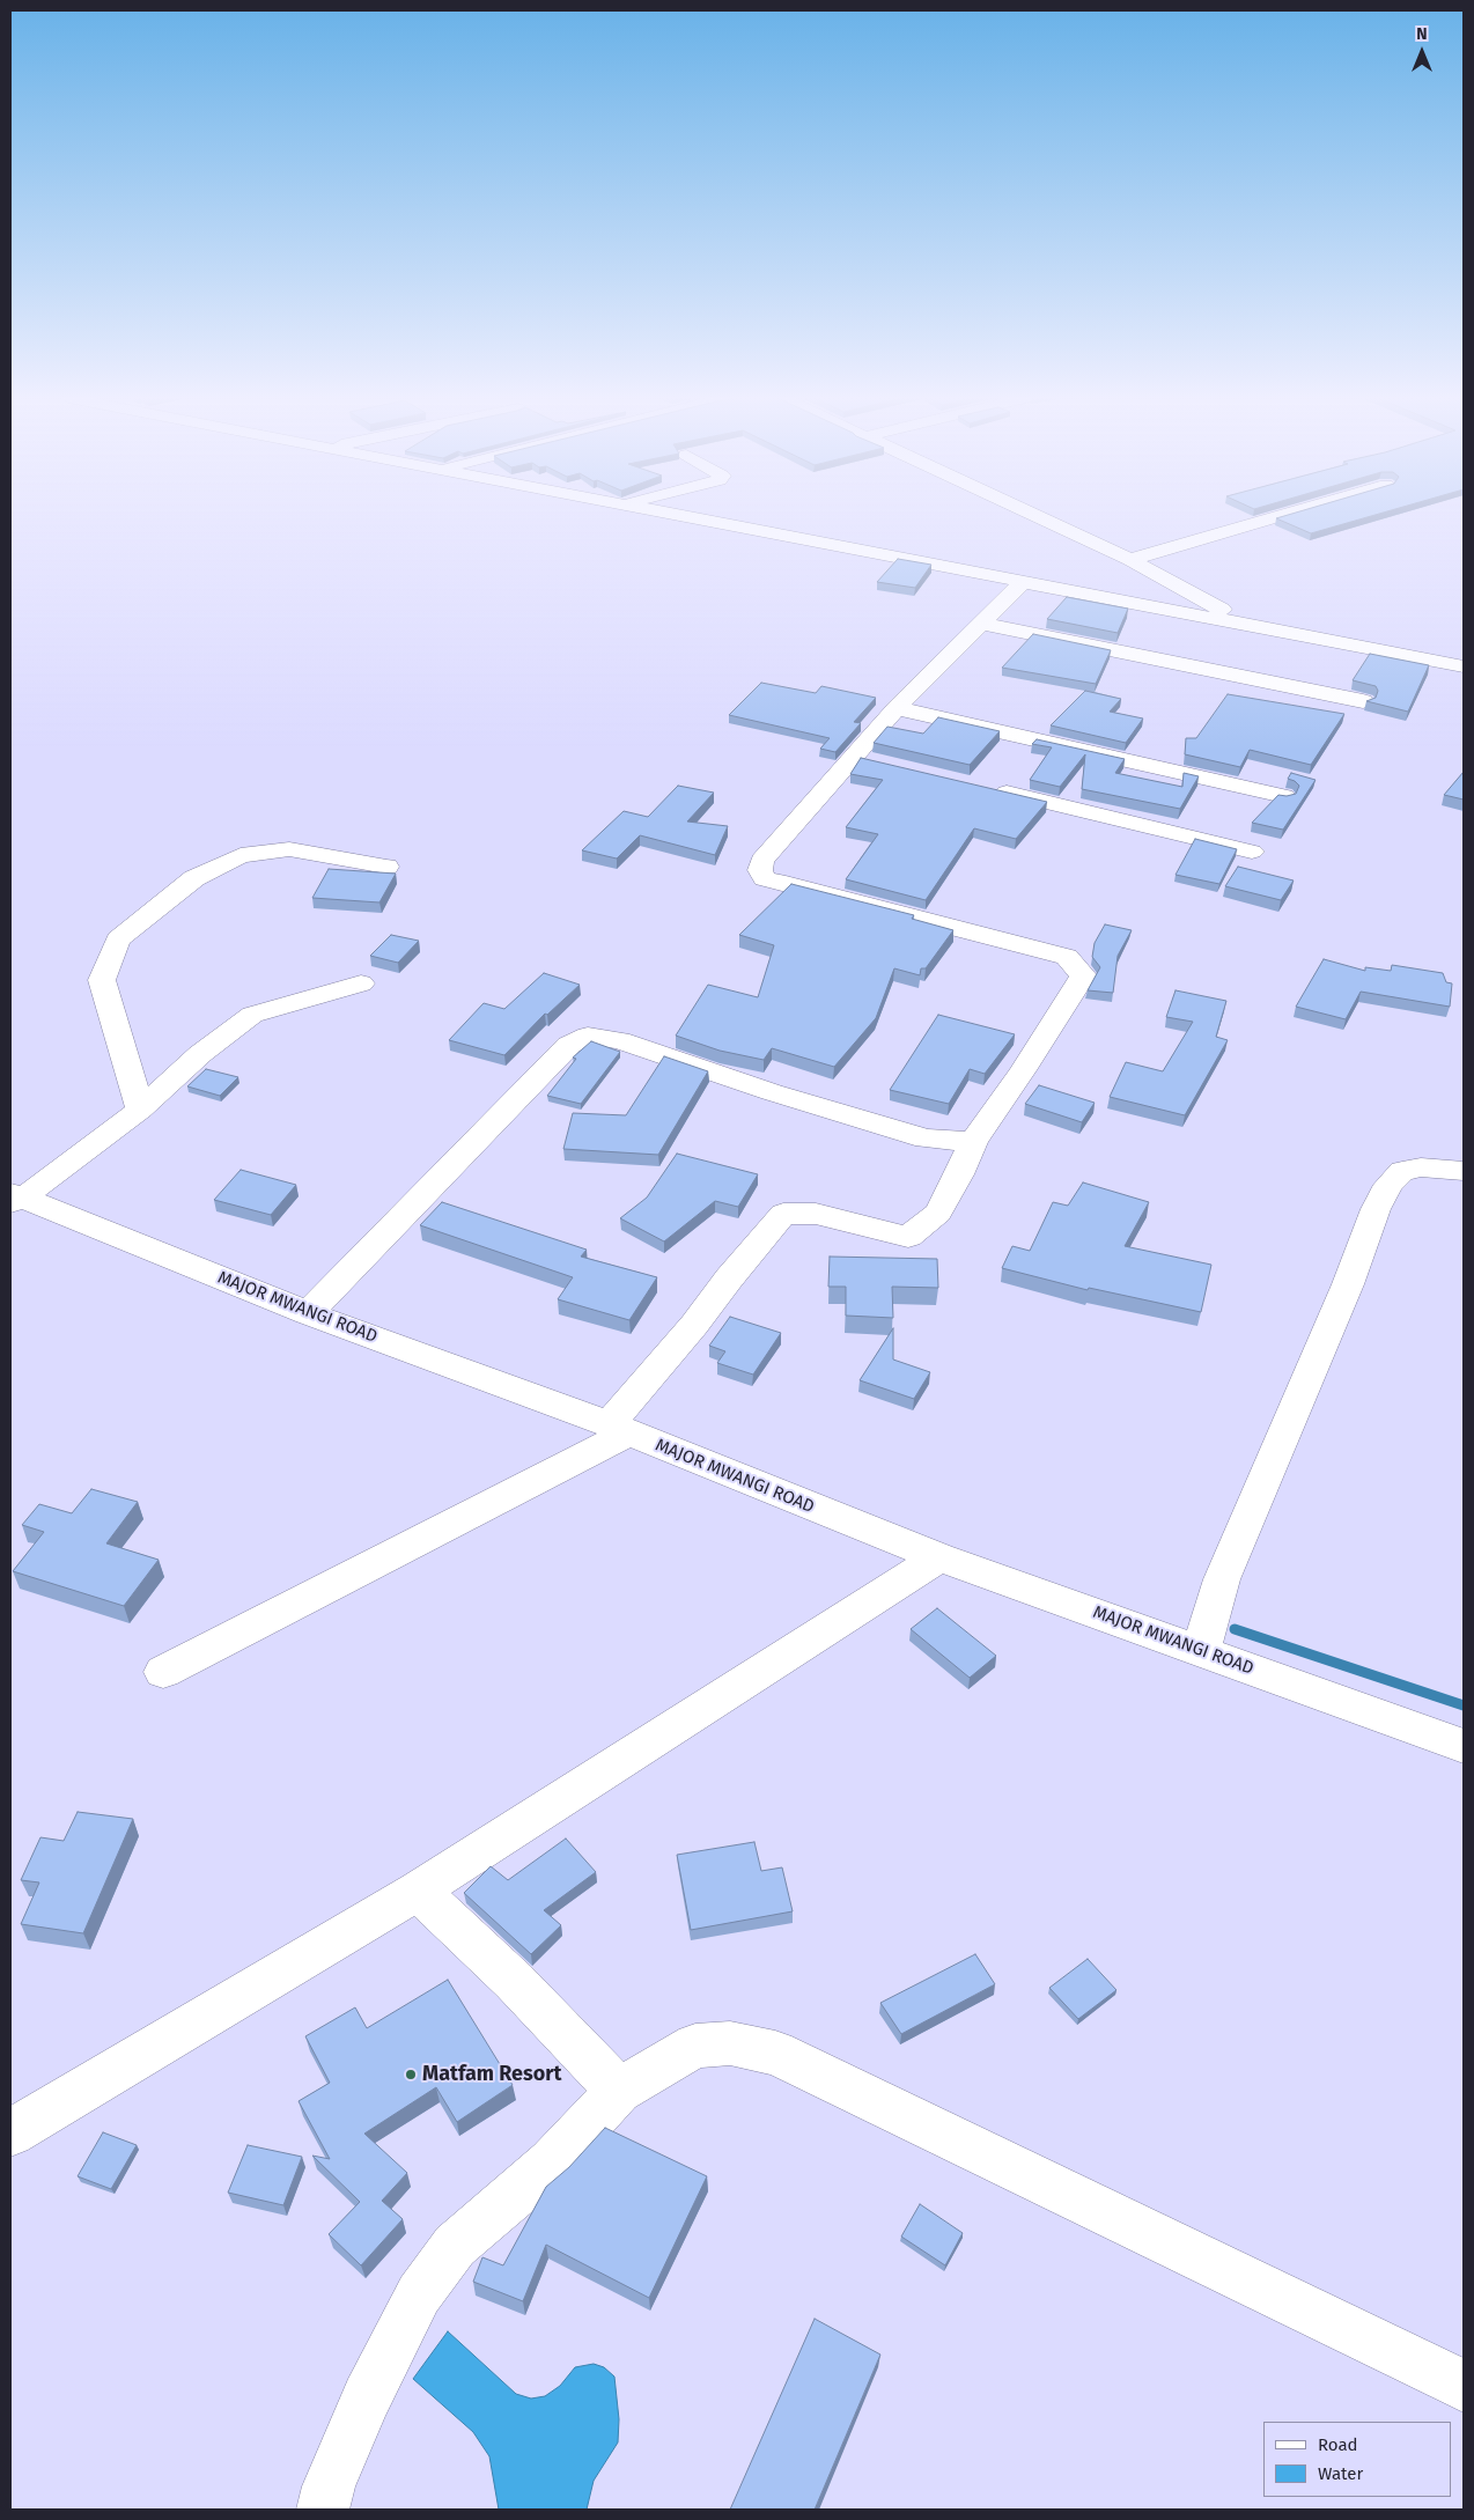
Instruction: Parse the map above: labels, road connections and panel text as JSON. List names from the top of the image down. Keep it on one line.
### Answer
{"streets":{"street":["MAJOR MWANGI ROAD"]},"places":["Matfam Resort"],"legend":["Road","Water"],"north":"top"}
